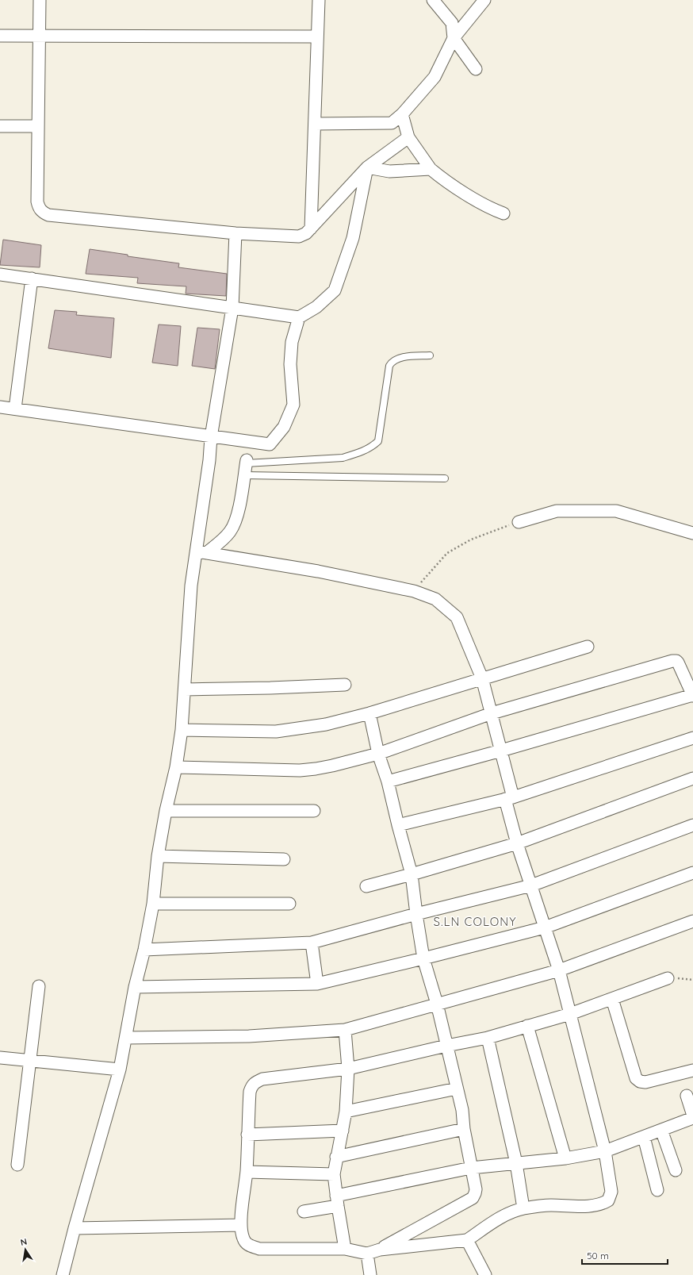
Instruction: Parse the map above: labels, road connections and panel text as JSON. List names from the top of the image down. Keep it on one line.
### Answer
{"districts":["S.LN COLONY"],"scale_bar":"50 m","north":"top"}
